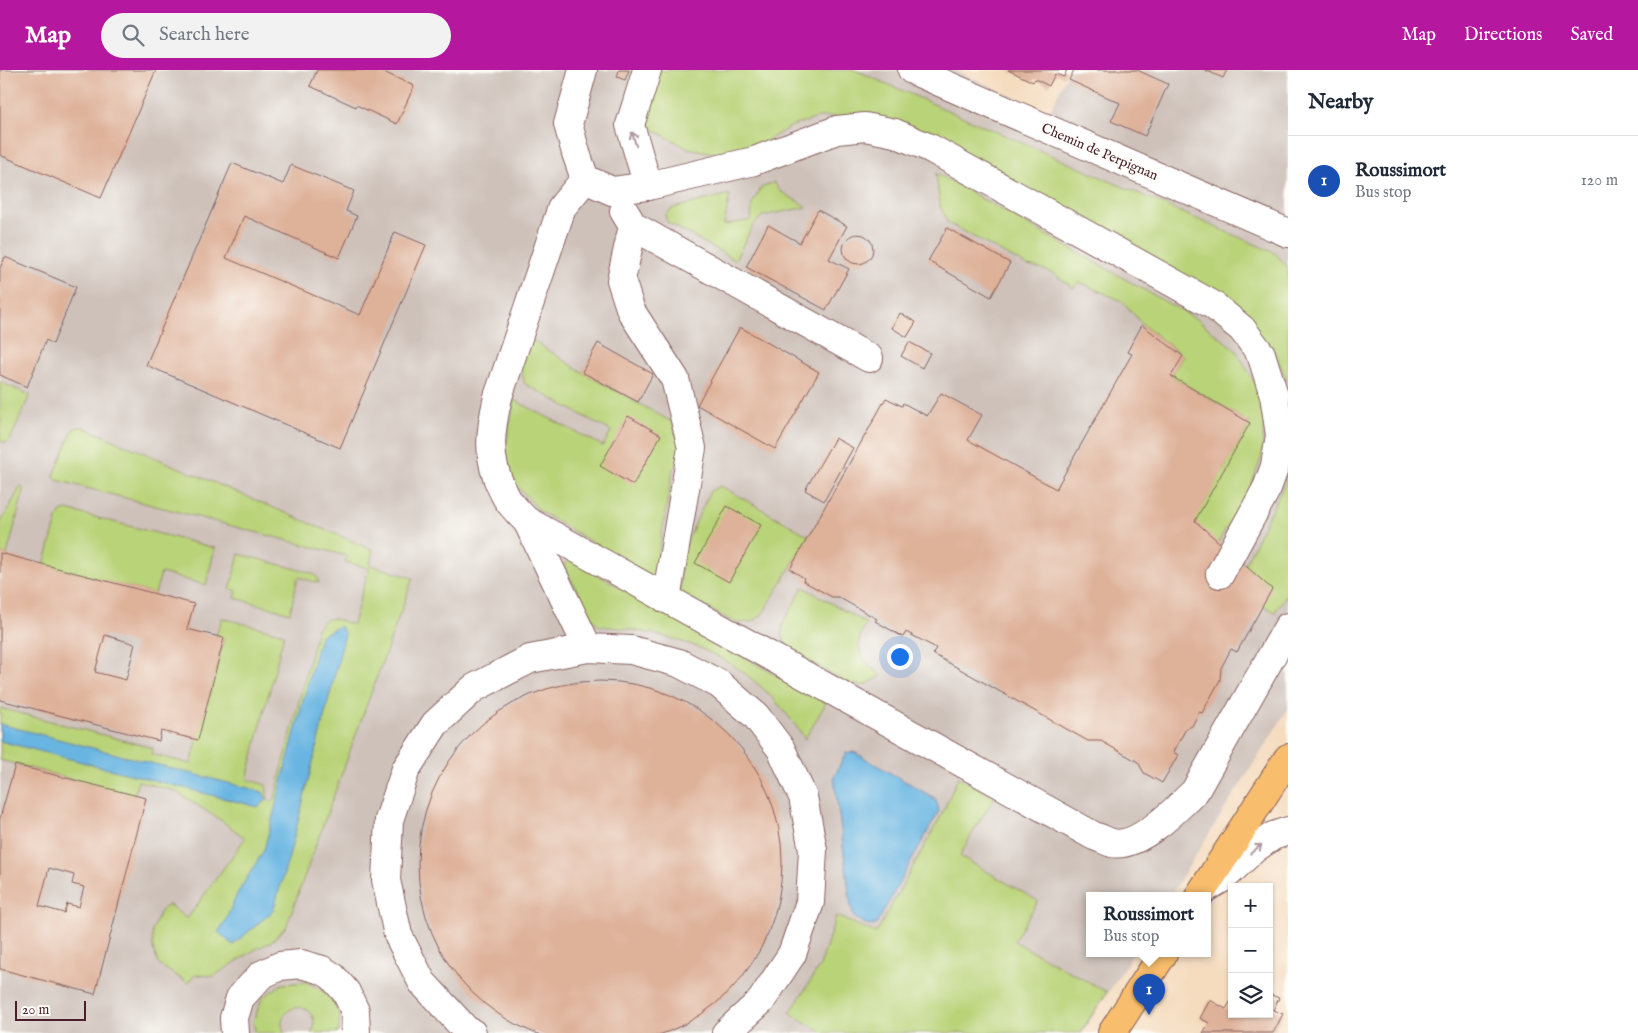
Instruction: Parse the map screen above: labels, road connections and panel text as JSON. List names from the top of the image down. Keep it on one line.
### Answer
{"streets":{"street":["Chemin de Perpignan"]},"scale_bar":"20 m","page":{"header":"Map","search":"Search here","nav":["Map","Directions","Saved"],"heading":"Nearby","list":[{"mark":"1","name":"Roussimort","note":"Bus stop","value":"120 m"}],"map_buttons":["+","−"],"popup":["Roussimort","Bus stop"],"pins":"1","scale":"20 m"}}
